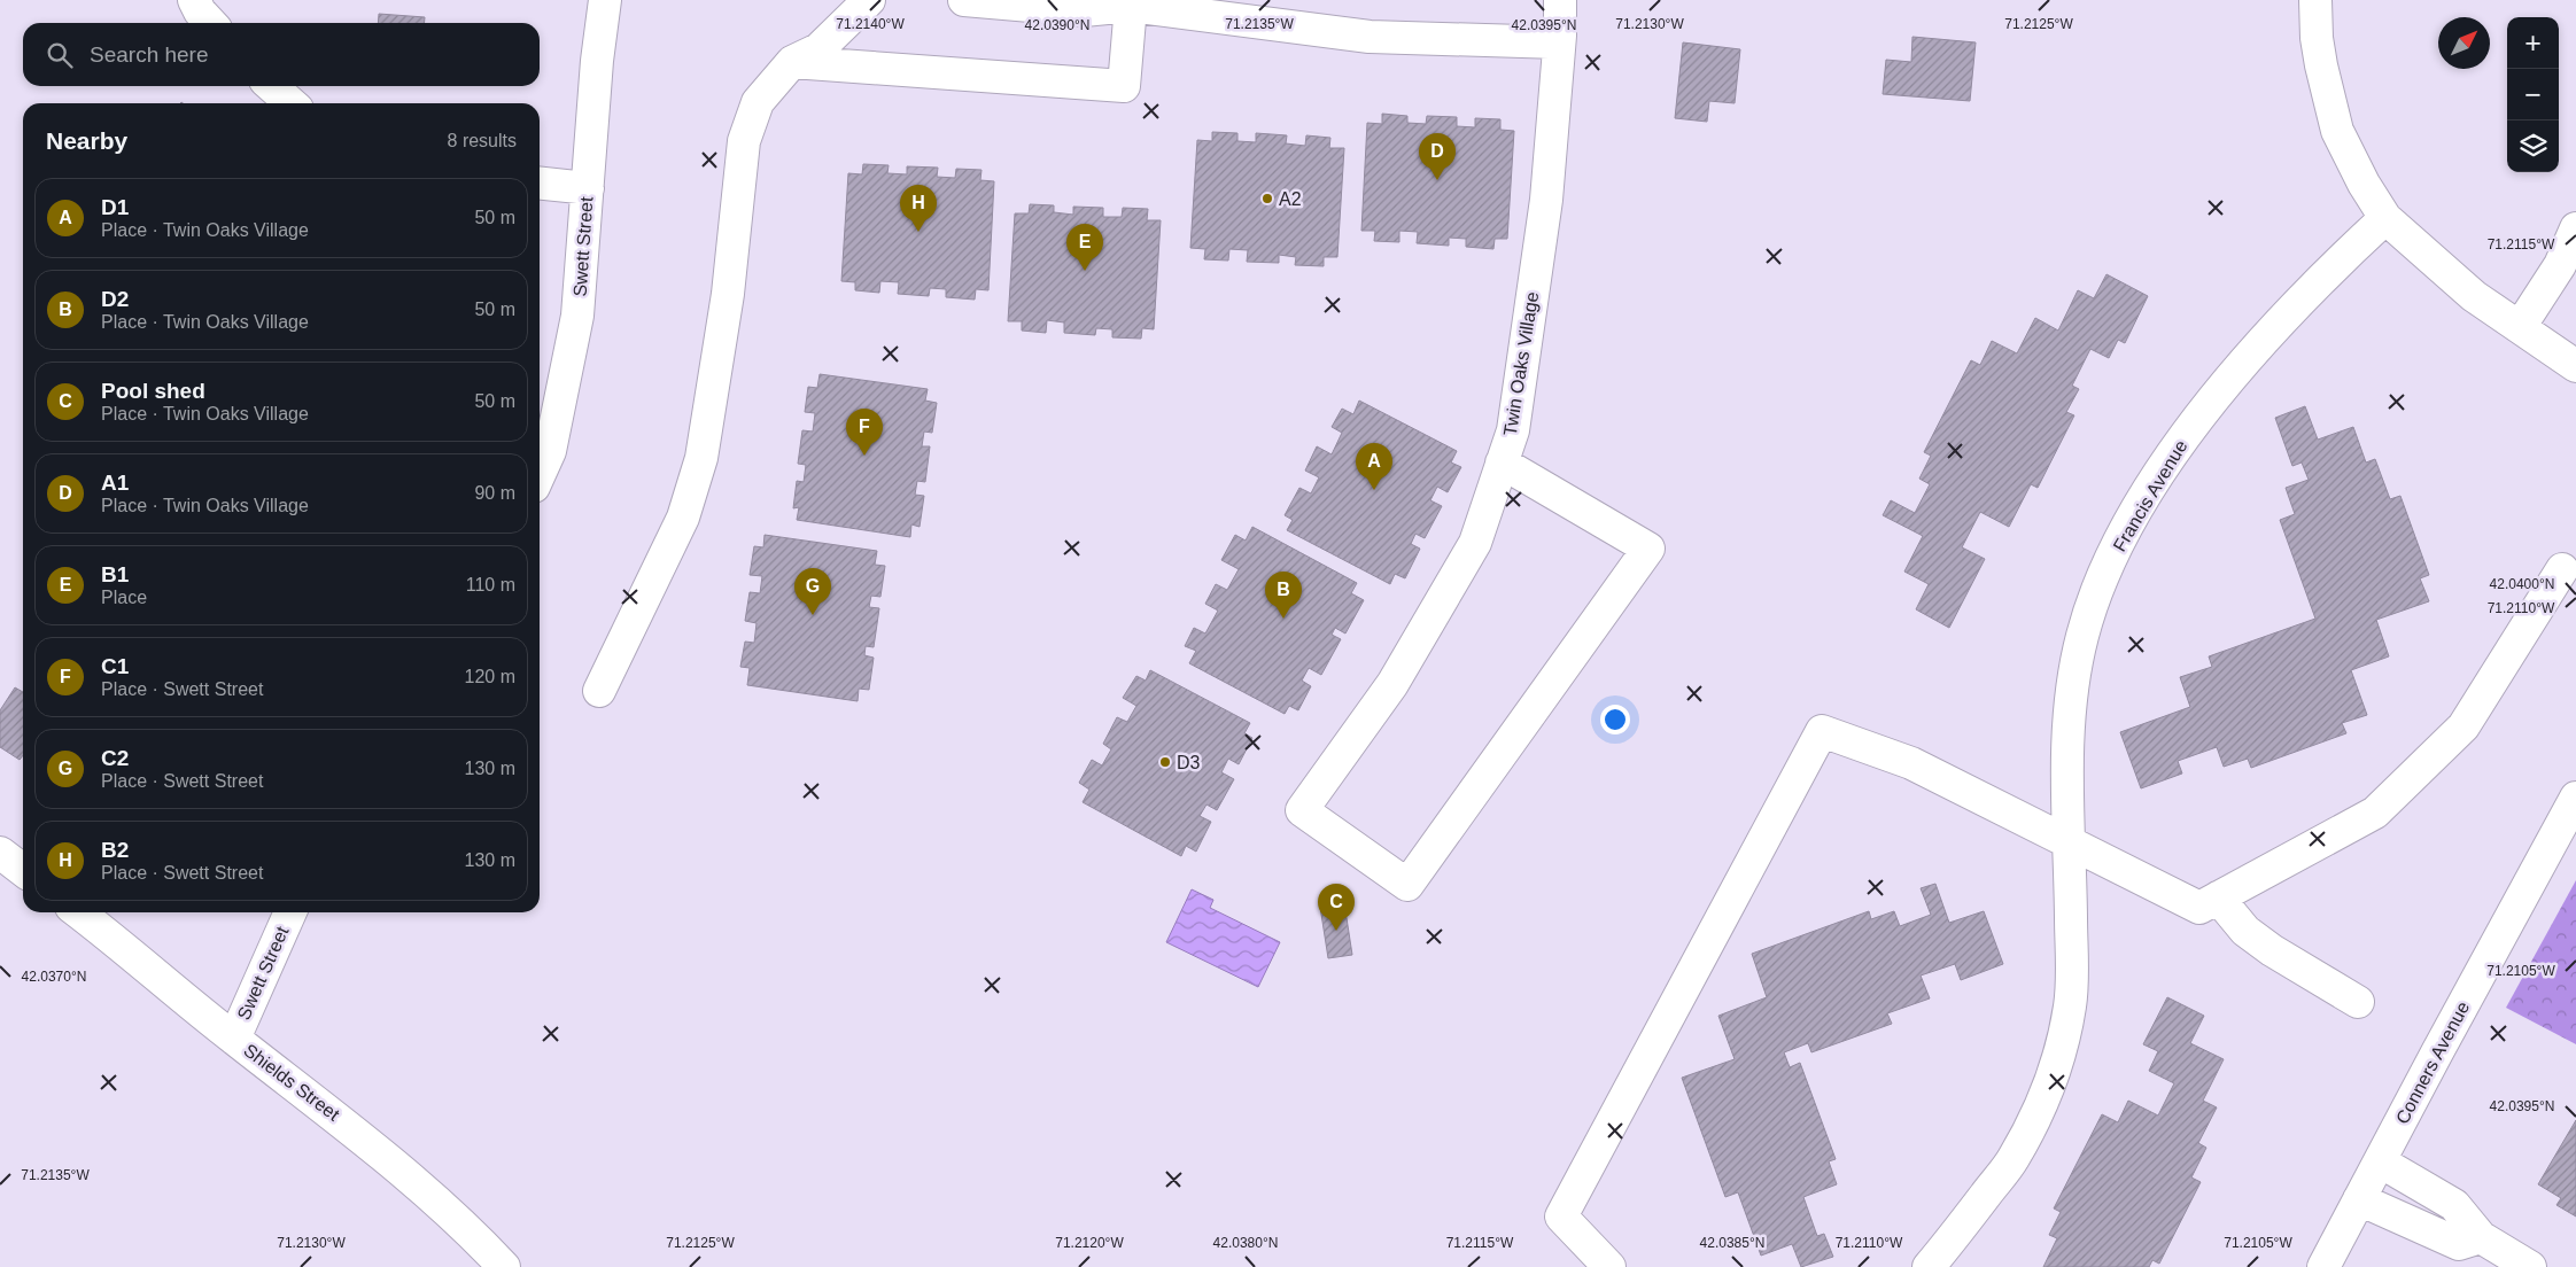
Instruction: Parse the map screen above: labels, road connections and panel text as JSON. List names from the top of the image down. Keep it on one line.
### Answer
{"streets":{"street":["Swett Street","Twin Oaks Village","Francis Avenue","Conners Avenue","Shields Street"]},"crossings":[["Swett Street","Shields Street"]],"places":["A2","D3"],"north":"top right","page":{"map_buttons":["+","−"],"search":"Search here","heading":["Nearby","8 results"],"pins":["D","H","E","F","A","G","B","C"],"list":[{"mark":"A","name":"D1","note":"Place · Twin Oaks Village","value":"50 m"},{"mark":"B","name":"D2","note":"Place · Twin Oaks Village","value":"50 m"},{"mark":"C","name":"Pool shed","note":"Place · Twin Oaks Village","value":"50 m"},{"mark":"D","name":"A1","note":"Place · Twin Oaks Village","value":"90 m"},{"mark":"E","name":"B1","note":"Place","value":"110 m"},{"mark":"F","name":"C1","note":"Place · Swett Street","value":"120 m"},{"mark":"G","name":"C2","note":"Place · Swett Street","value":"130 m"},{"mark":"H","name":"B2","note":"Place · Swett Street","value":"130 m"}]},"coordinates":["71.2140°W","71.2135°W","71.2130°W","71.2125°W","42.0390°N","42.0395°N","71.2115°W","42.0400°N","71.2110°W","71.2105°W","42.0370°N","42.0380°N","42.0385°N","71.2120°W"]}
